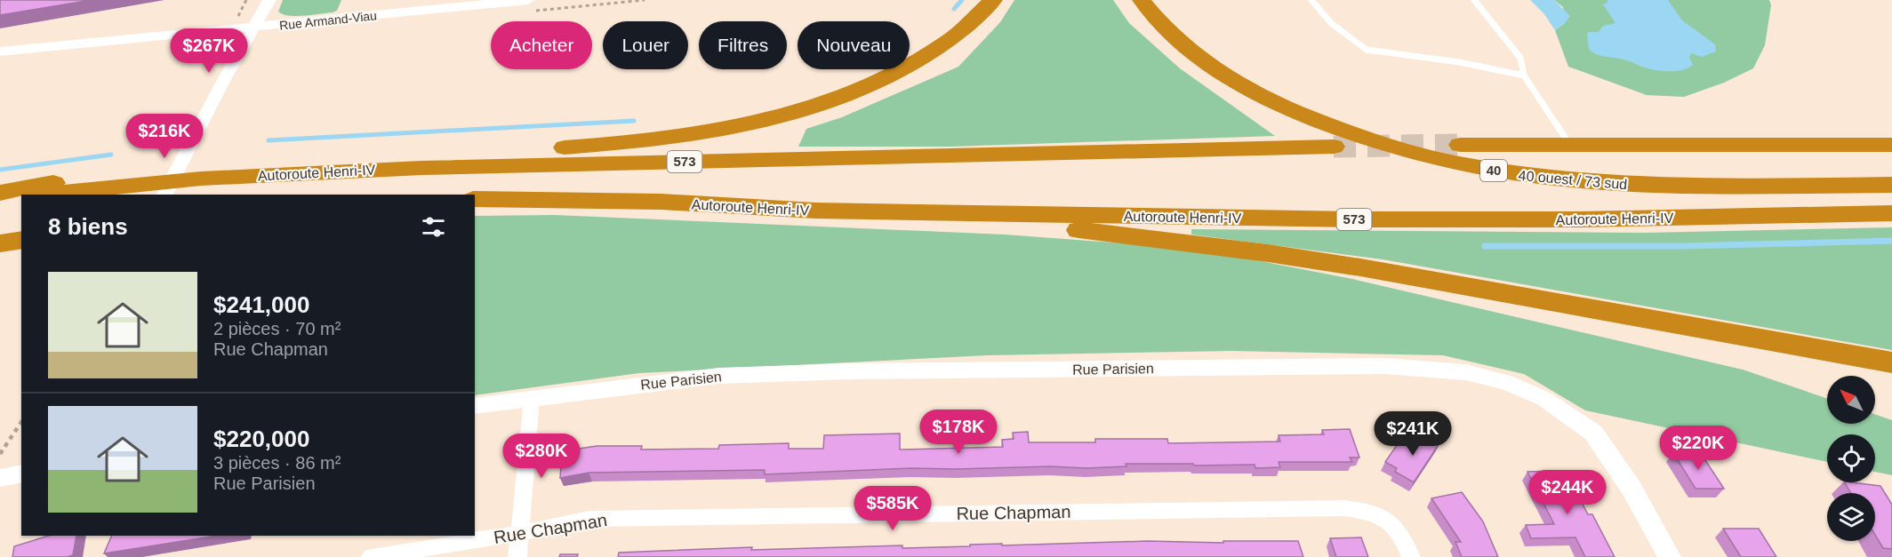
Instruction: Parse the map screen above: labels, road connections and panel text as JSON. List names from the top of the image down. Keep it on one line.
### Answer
{"streets":{"highway":["573","40","Autoroute Henri-IV","40 ouest / 73 sud"],"street":["Rue Armand-Viau","Rue Parisien","Rue Chapman"]},"north":"top left","page":{"chip":["Acheter","Louer","Filtres","Nouveau"],"price":["$267K","$216K","$178K","$241K","$220K","$280K","$244K","$585K"],"heading":"8 biens","list":[{"name":"$241,000","note":"2 pièces · 70 m² · Rue Chapman"},{"name":"$220,000","note":"3 pièces · 86 m² · Rue Parisien"}]}}
